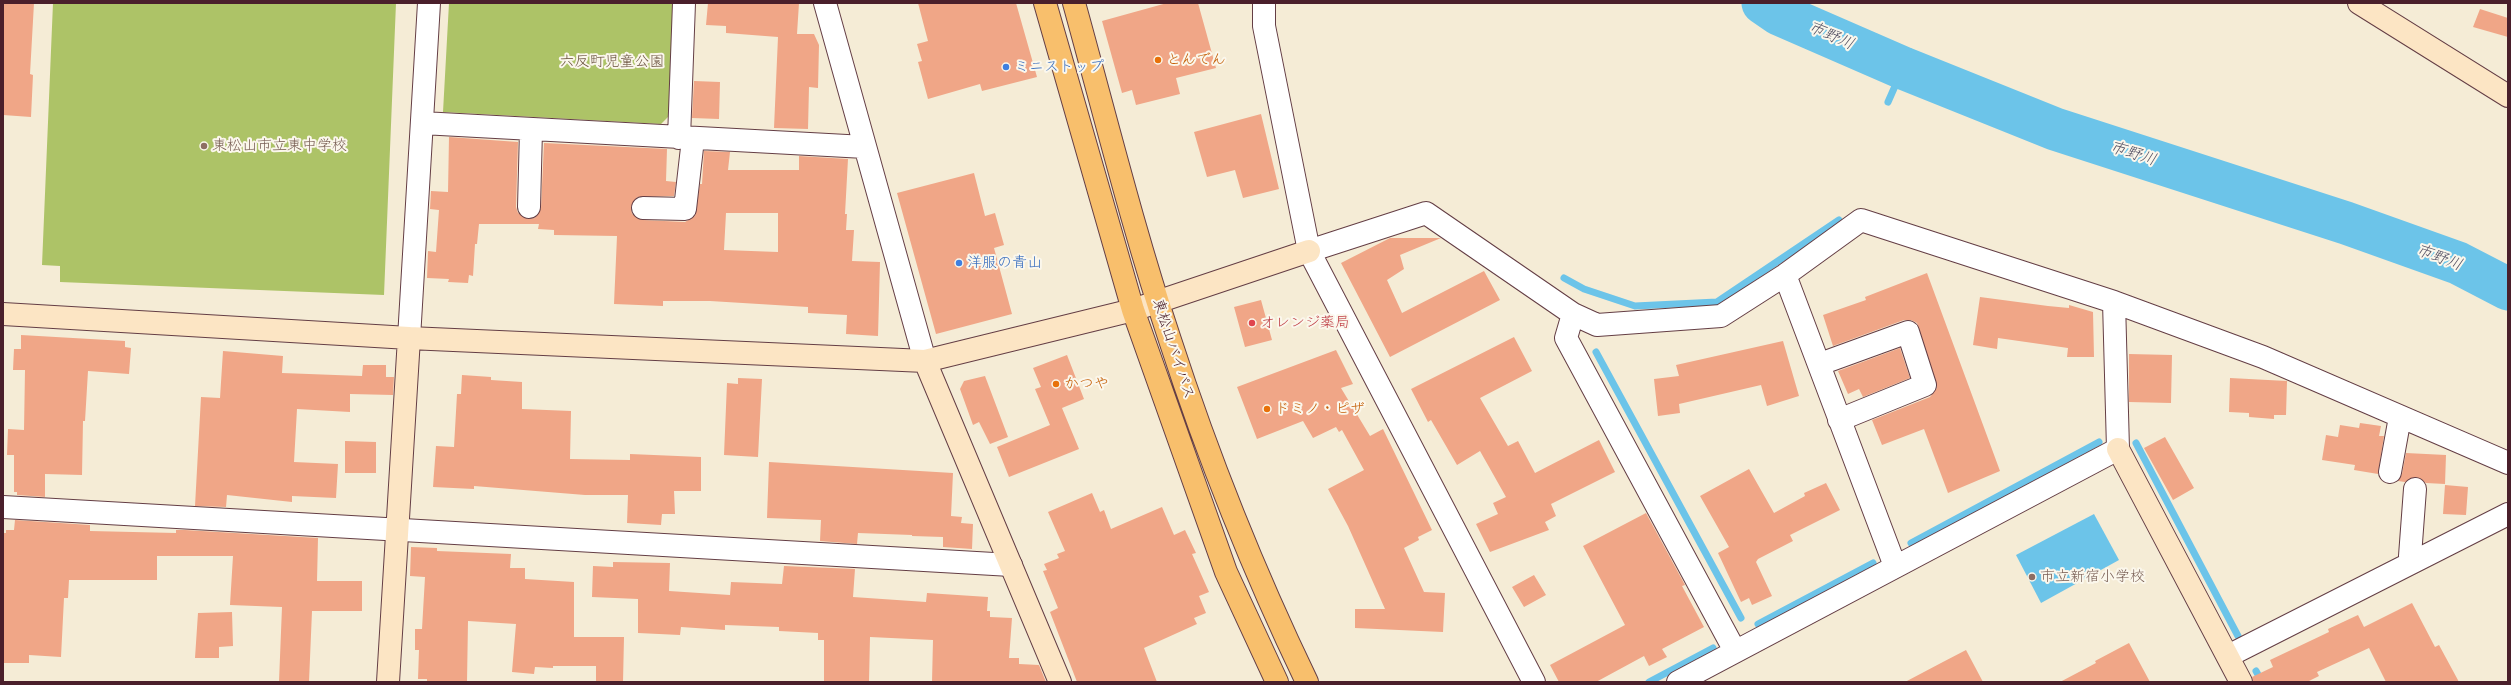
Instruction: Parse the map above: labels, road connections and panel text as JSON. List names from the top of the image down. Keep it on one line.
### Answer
{"streets":{"highway":["東松山バイパス"]},"water":["市野川"],"parks":["六反町児童公園"],"places":["とんでん","ミニストップ","東松山市立東中学校","洋服の青山","オレンジ薬局","かつや","ドミノ・ピザ","市立新宿小学校"]}
